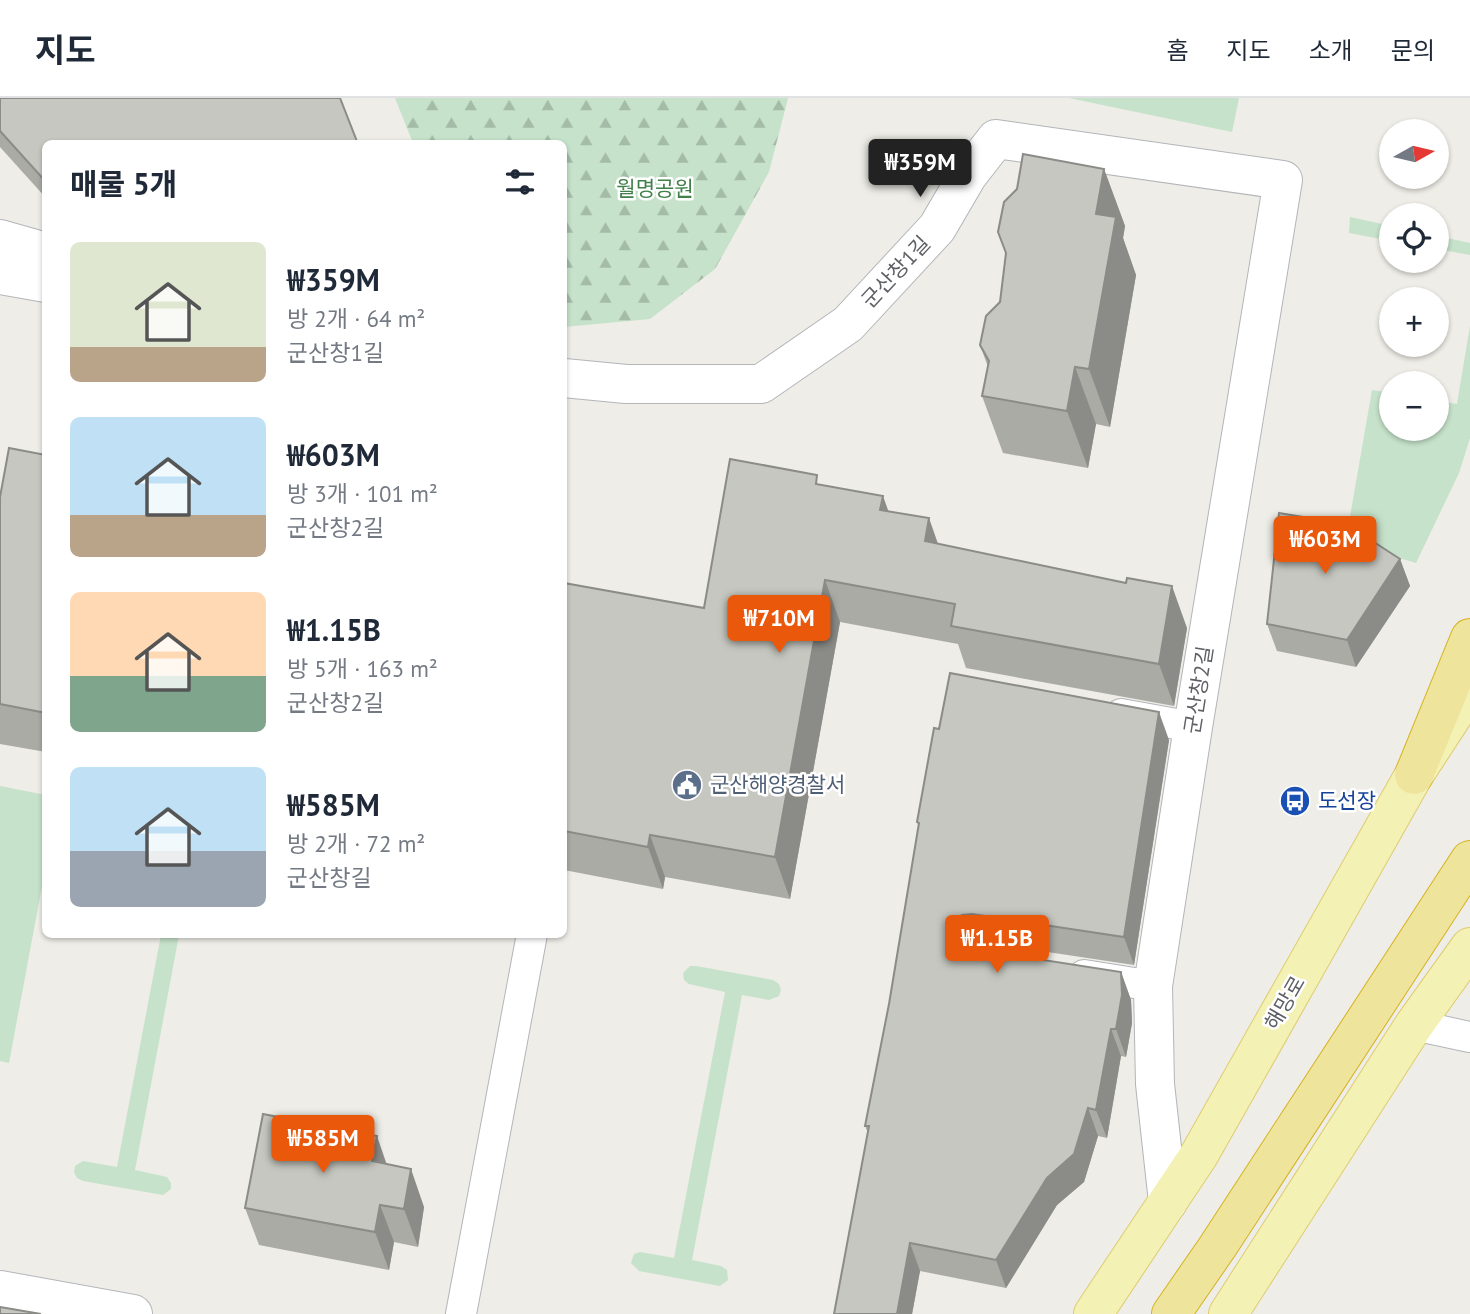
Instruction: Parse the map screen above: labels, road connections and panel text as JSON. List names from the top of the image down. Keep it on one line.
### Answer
{"streets":{"main road":["해망로"],"street":["군산창1길","군산창2길"]},"crossings":[["군산창1길","군산창2길"],["군산창2길","해망로"]],"parks":["월명공원"],"places":{"public building":["군산해양경찰서"],"bus stop":["도선장"]},"north":"right","page":{"header":"지도","nav":["홈","지도","소개","문의"],"map_buttons":["+","−"],"price":["₩359M","₩603M","₩710M","₩1.15B","₩585M"],"heading":"매물 5개","list":[{"name":"₩359M","note":"방 2개 · 64 m² · 군산창1길"},{"name":"₩603M","note":"방 3개 · 101 m² · 군산창2길"},{"name":"₩1.15B","note":"방 5개 · 163 m² · 군산창2길"},{"name":"₩585M","note":"방 2개 · 72 m² · 군산창길"}]}}
